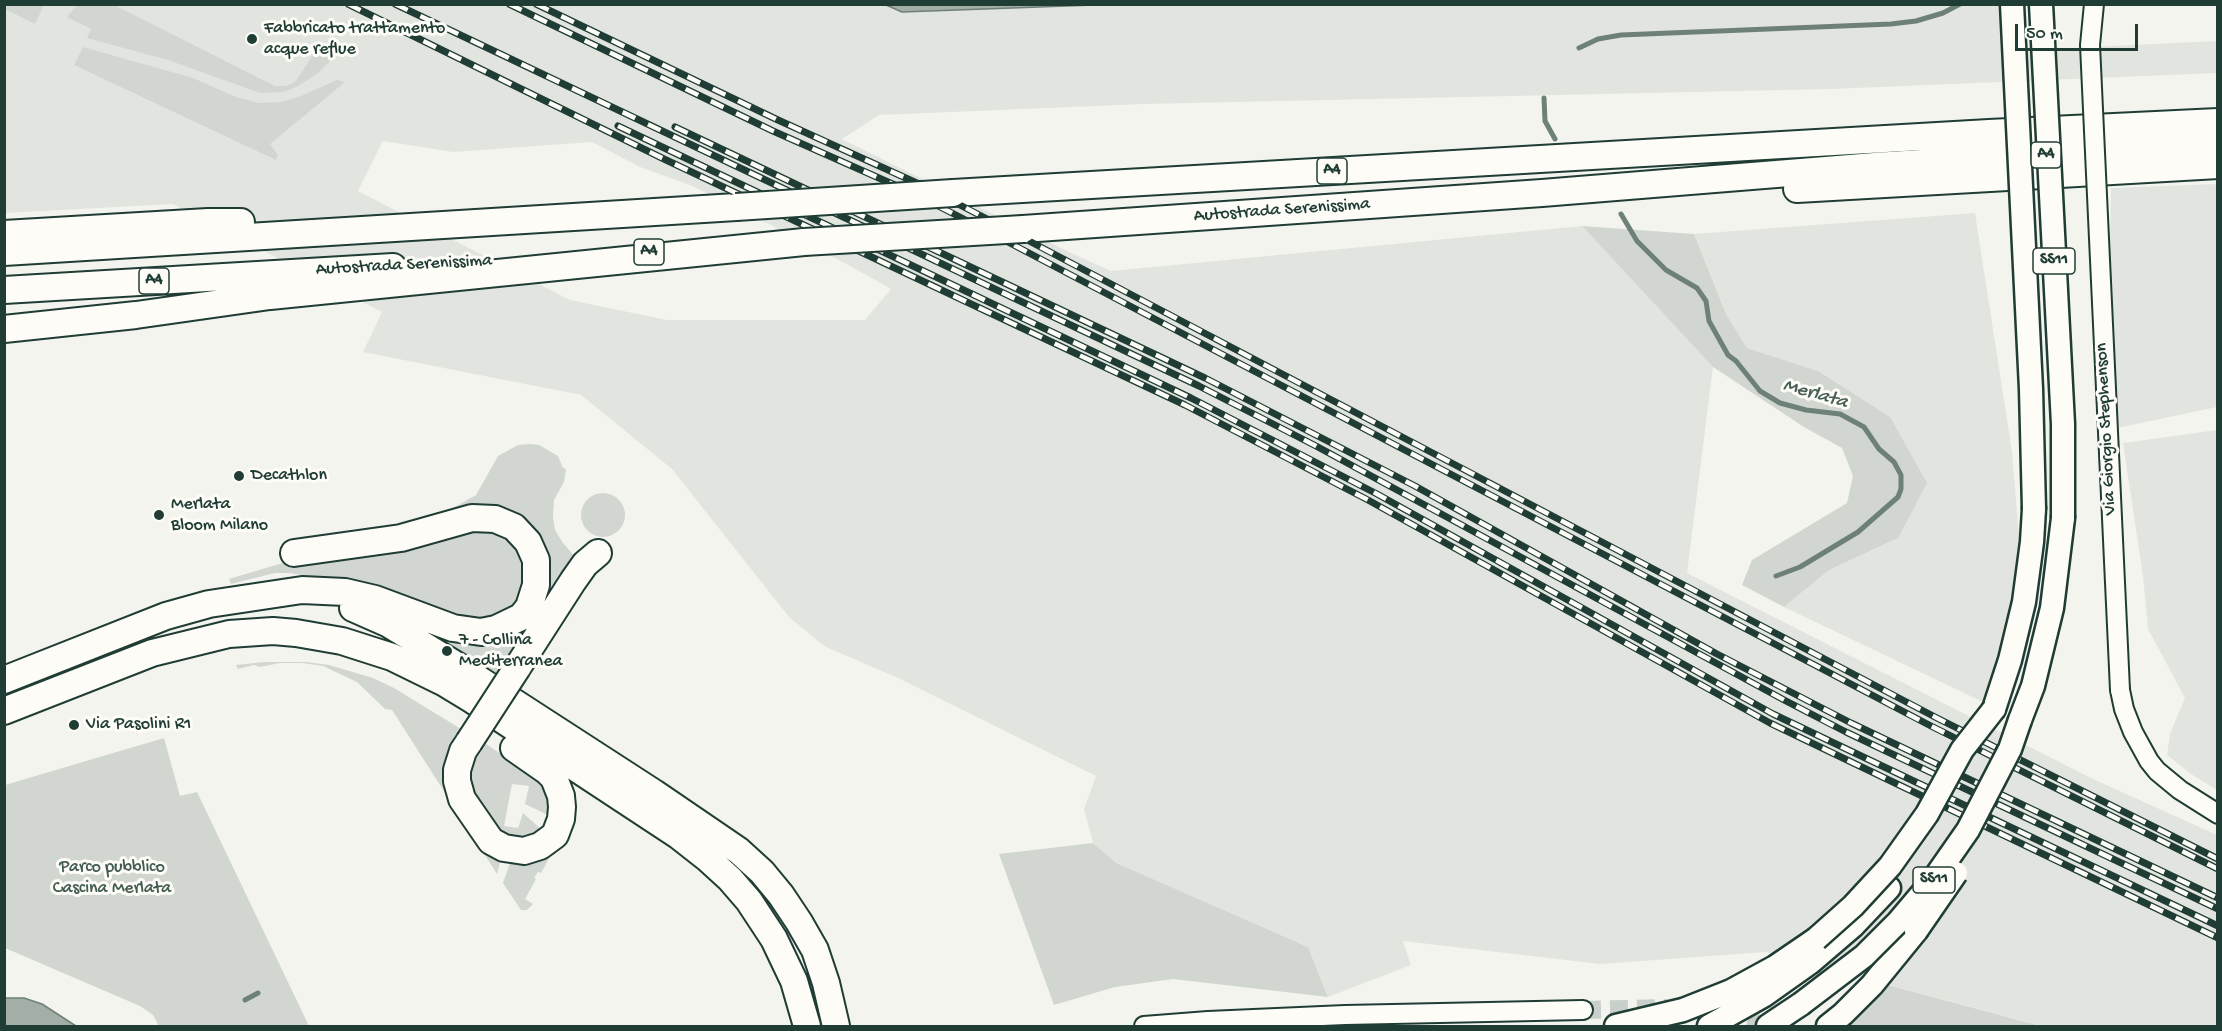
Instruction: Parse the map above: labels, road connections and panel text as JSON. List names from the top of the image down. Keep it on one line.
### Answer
{"streets":{"highway":["A4","Autostrada Serenissima","SS11"],"street":["Via Giorgio Stephenson"]},"crossings":[["A4","Autostrada Serenissima"]],"water":["Merlata"],"parks":["Parco pubblico Cascina Merlata"],"places":["Fabbricato trattamento acque reflue","Decathlon","Merlata Bloom Milano","7 - Collina Mediterranea","Via Pasolini R1"],"scale_bar":"50 m"}
